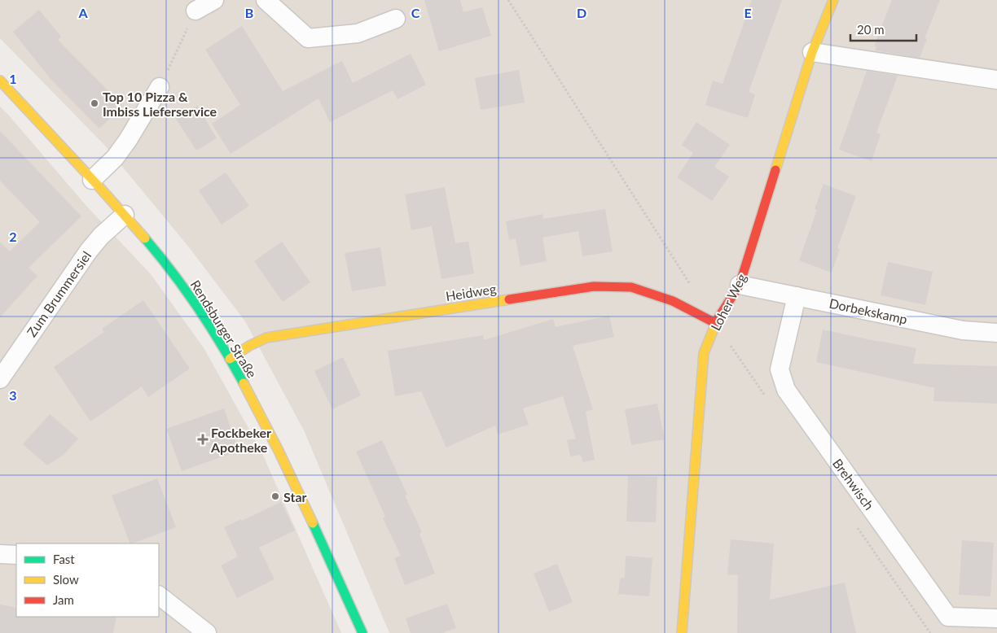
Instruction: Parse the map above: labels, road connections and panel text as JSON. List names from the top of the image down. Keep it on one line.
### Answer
{"streets":{"street":["Heidweg","Zum Brummersiel","Loher Weg","Dorbekskamp","Rendsburger Straße","Brehwisch"]},"crossings":[["Heidweg","Loher Weg"],["Heidweg","Rendsburger Straße"],["Zum Brummersiel","Rendsburger Straße"],["Loher Weg","Dorbekskamp"],["Dorbekskamp","Brehwisch"]],"places":{"other":["Top 10 Pizza & Imbiss Lieferservice","Star"],"health":["Fockbeker Apotheke"]},"legend":["Fast","Slow","Jam"],"scale_bar":"20 m","grid":{"columns":["A","B","C","D","E"],"rows":["1","2","3"]}}
